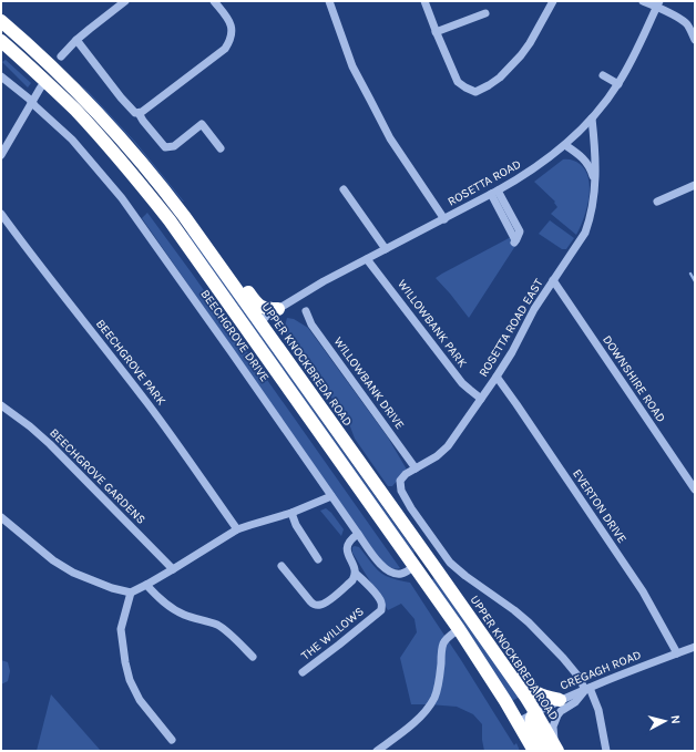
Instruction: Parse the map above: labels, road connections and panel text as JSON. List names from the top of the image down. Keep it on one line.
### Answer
{"streets":{"highway":["UPPER KNOCKBREDA ROAD"],"street":["ROSETTA ROAD","WILLOWBANK PARK","ROSETTA ROAD EAST","BEECHGROVE DRIVE","BEECHGROVE PARK","DOWNSHIRE ROAD","WILLOWBANK DRIVE","BEECHGROVE GARDENS","EVERTON DRIVE","THE WILLOWS","CREGAGH ROAD"]},"crossings":[["ROSETTA ROAD","WILLOWBANK PARK"],["ROSETTA ROAD","ROSETTA ROAD EAST"],["ROSETTA ROAD","UPPER KNOCKBREDA ROAD"],["WILLOWBANK PARK","ROSETTA ROAD EAST"],["ROSETTA ROAD EAST","UPPER KNOCKBREDA ROAD"],["ROSETTA ROAD EAST","DOWNSHIRE ROAD"],["ROSETTA ROAD EAST","WILLOWBANK DRIVE"],["ROSETTA ROAD EAST","EVERTON DRIVE"],["UPPER KNOCKBREDA ROAD","WILLOWBANK DRIVE"],["UPPER KNOCKBREDA ROAD","CREGAGH ROAD"],["EVERTON DRIVE","CREGAGH ROAD"]],"north":"right"}
